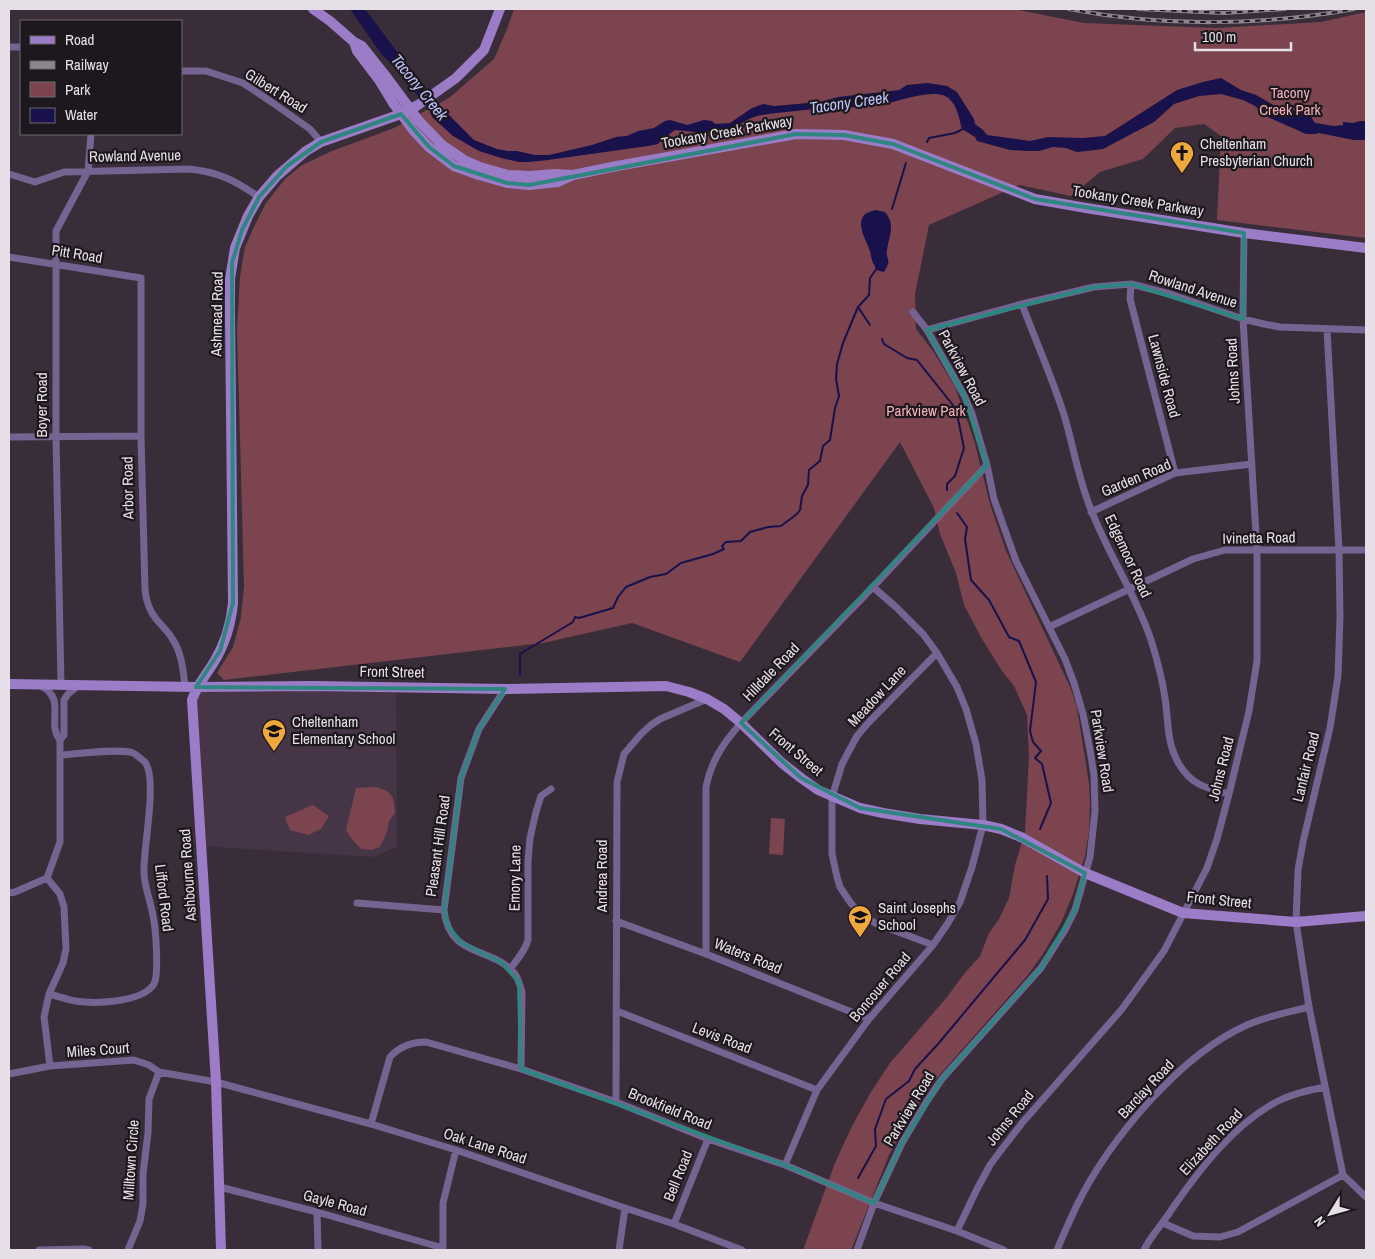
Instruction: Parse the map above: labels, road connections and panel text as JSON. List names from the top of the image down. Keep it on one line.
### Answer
{"streets":{"street":["Gilbert Road","Tookany Creek Parkway","Rowland Avenue","Pitt Road","Ashmead Road","Parkview Road","Johns Road","Lawnside Road","Boyer Road","Garden Road","Arbor Road","Ivinetta Road","Edgemoor Road","Front Street","Hilldale Road","Meadow Lane","Lanfair Road","Pleasant Hill Road","Ashbourne Road","Andrea Road","Emory Lane","Lifford Road","Waters Road","Boncouer Road","Levis Road","Miles Court","Barclay Road","Brookfield Road","Elizabeth Road","Oak Lane Road","Milltown Circle","Bell Road","Gayle Road"]},"crossings":[["Gilbert Road","Ashmead Road"],["Tookany Creek Parkway","Ashmead Road"],["Tookany Creek Parkway","Johns Road"],["Rowland Avenue","Ashmead Road"],["Rowland Avenue","Parkview Road"],["Rowland Avenue","Johns Road"],["Rowland Avenue","Lawnside Road"],["Rowland Avenue","Boyer Road"],["Rowland Avenue","Edgemoor Road"],["Rowland Avenue","Lanfair Road"],["Pitt Road","Boyer Road"],["Pitt Road","Arbor Road"],["Ashmead Road","Front Street"],["Ashmead Road","Ashbourne Road"],["Parkview Road","Ivinetta Road"],["Parkview Road","Front Street"],["Parkview Road","Hilldale Road"],["Parkview Road","Brookfield Road"],["Johns Road","Garden Road"],["Johns Road","Ivinetta Road"],["Johns Road","Edgemoor Road"],["Johns Road","Front Street"],["Johns Road","Brookfield Road"],["Lawnside Road","Garden Road"],["Garden Road","Edgemoor Road"],["Ivinetta Road","Edgemoor Road"],["Ivinetta Road","Lanfair Road"],["Front Street","Hilldale Road"],["Front Street","Meadow Lane"],["Front Street","Lanfair Road"],["Front Street","Pleasant Hill Road"],["Front Street","Ashbourne Road"],["Front Street","Andrea Road"],["Front Street","Boncouer Road"],["Hilldale Road","Waters Road"],["Hilldale Road","Boncouer Road"],["Meadow Lane","Boncouer Road"],["Lanfair Road","Barclay Road"],["Lanfair Road","Elizabeth Road"],["Pleasant Hill Road","Emory Lane"],["Ashbourne Road","Miles Court"],["Ashbourne Road","Oak Lane Road"],["Ashbourne Road","Gayle Road"],["Andrea Road","Waters Road"],["Andrea Road","Levis Road"],["Andrea Road","Brookfield Road"],["Waters Road","Boncouer Road"],["Boncouer Road","Levis Road"],["Boncouer Road","Brookfield Road"],["Miles Court","Oak Lane Road"],["Miles Court","Milltown Circle"],["Brookfield Road","Oak Lane Road"],["Brookfield Road","Bell Road"],["Oak Lane Road","Bell Road"]],"water":["Tacony Creek"],"parks":["Tacony Creek Park","Parkview Park"],"places":{"church":["Cheltenham Presbyterian Church"],"school or university":["Cheltenham Elementary School","Saint Josephs School"]},"legend":["Road","Railway","Park","Water"],"scale_bar":"100 m","north":"bottom left"}
